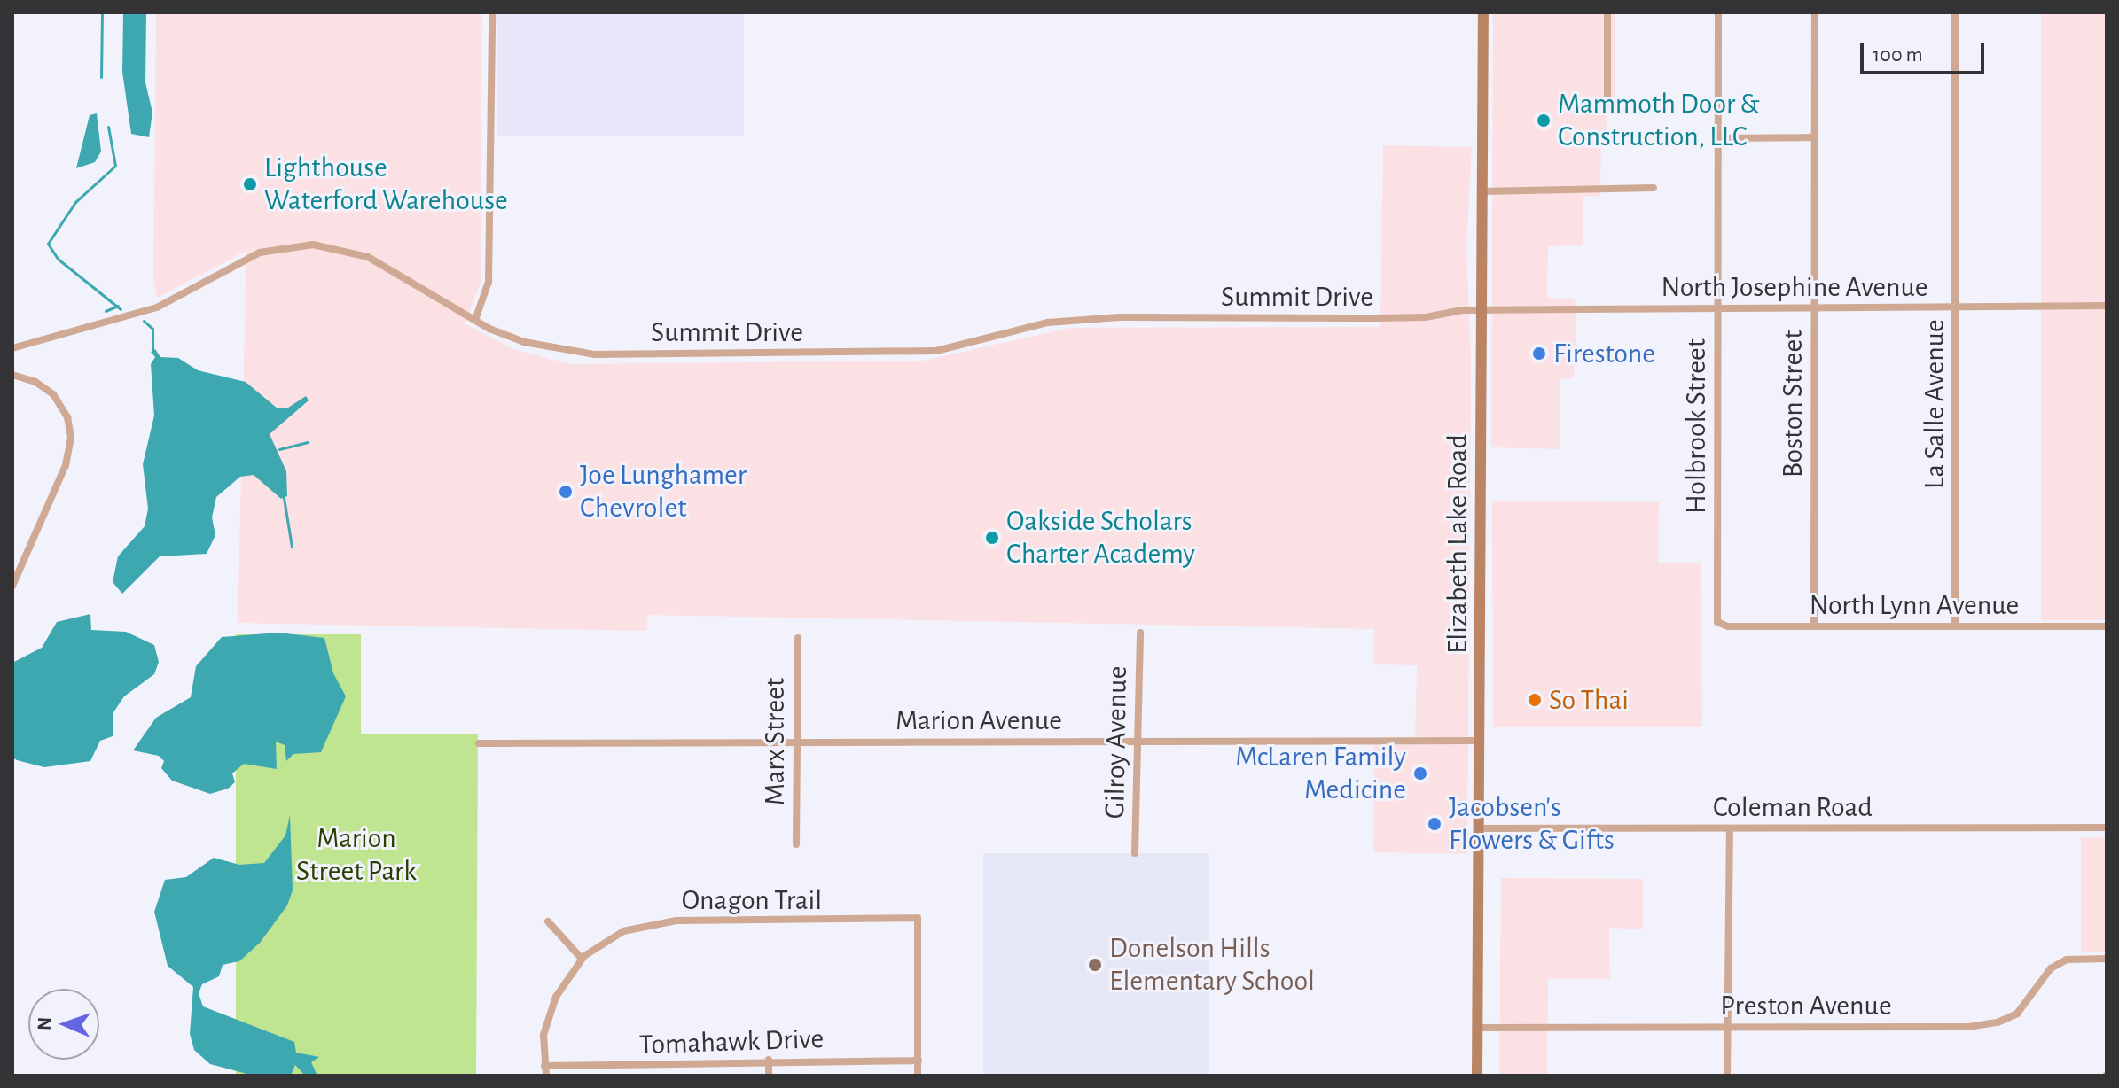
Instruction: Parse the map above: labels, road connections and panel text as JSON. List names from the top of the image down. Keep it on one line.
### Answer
{"streets":{"main road":["Elizabeth Lake Road"],"street":["North Josephine Avenue","Summit Drive","Boston Street","La Salle Avenue","Holbrook Street","North Lynn Avenue","Marion Avenue","Marx Street","Gilroy Avenue","Coleman Road","Onagon Trail","Preston Avenue","Tomahawk Drive"]},"crossings":[["North Josephine Avenue","Summit Drive"],["North Josephine Avenue","Boston Street"],["North Josephine Avenue","La Salle Avenue"],["North Josephine Avenue","Holbrook Street"],["North Josephine Avenue","Elizabeth Lake Road"],["Summit Drive","Elizabeth Lake Road"],["Boston Street","North Lynn Avenue"],["La Salle Avenue","North Lynn Avenue"],["Holbrook Street","North Lynn Avenue"],["Elizabeth Lake Road","Marion Avenue"],["Elizabeth Lake Road","Coleman Road"],["Elizabeth Lake Road","Preston Avenue"],["Marion Avenue","Marx Street"],["Marion Avenue","Gilroy Avenue"],["Onagon Trail","Tomahawk Drive"]],"parks":["Marion Street Park"],"places":["Mammoth Door & Construction, LLC","Lighthouse Waterford Warehouse","Firestone","Joe Lunghamer Chevrolet","Oakside Scholars Charter Academy","So Thai","McLaren Family Medicine","Jacobsen's Flowers & Gifts","Donelson Hills Elementary School"],"scale_bar":"100 m","north":"left"}
